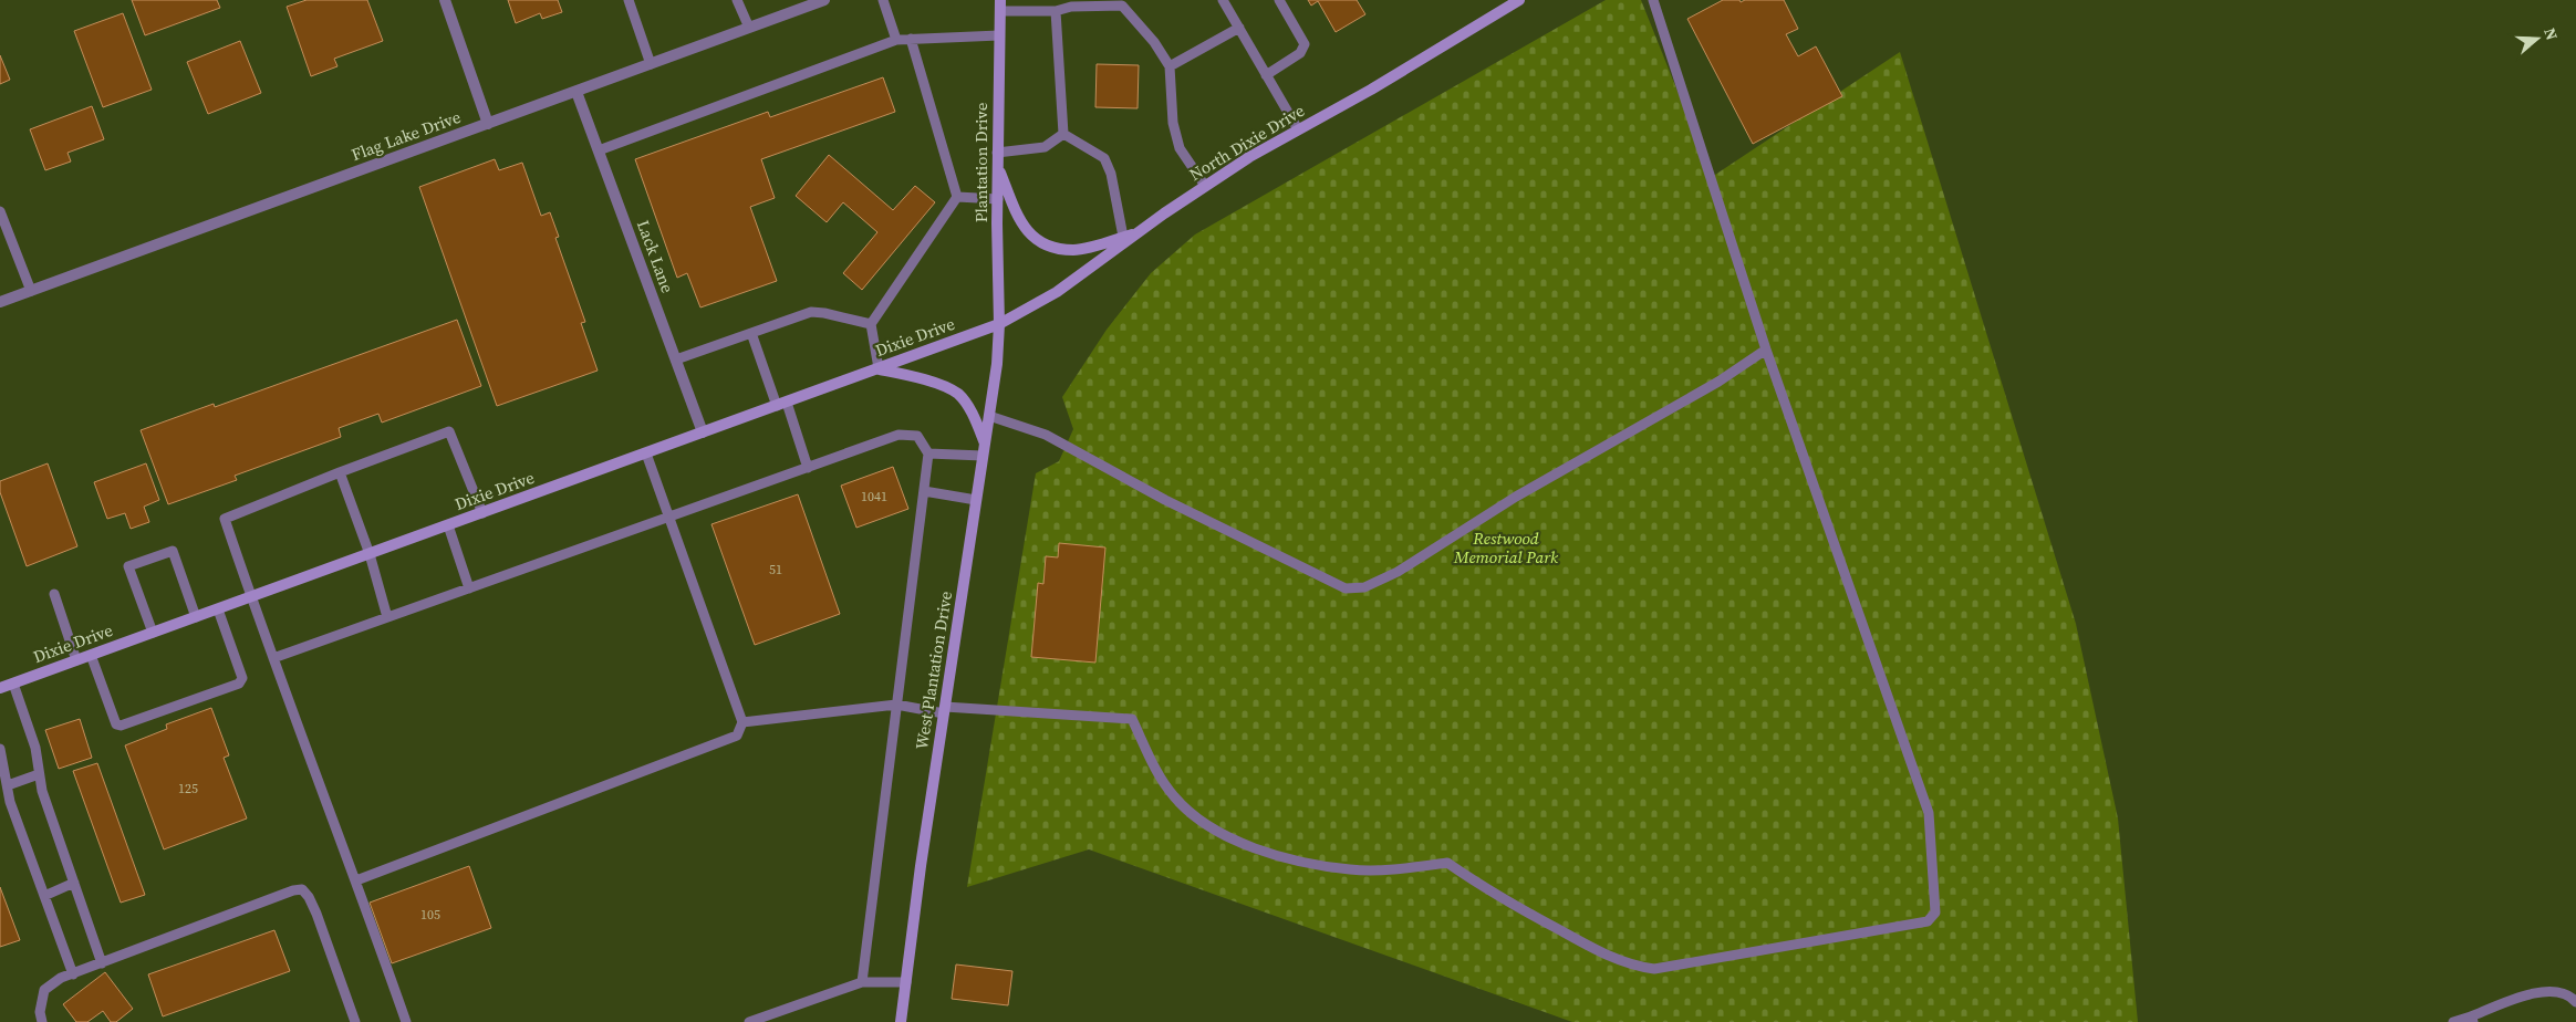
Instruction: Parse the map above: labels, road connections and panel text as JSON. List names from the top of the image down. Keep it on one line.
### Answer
{"streets":{"main road":["North Dixie Drive","Plantation Drive","Dixie Drive","West Plantation Drive"],"street":["Flag Lake Drive","Lack Lane"]},"crossings":[["Flag Lake Drive","Lack Lane"],["North Dixie Drive","Plantation Drive"],["North Dixie Drive","Dixie Drive"],["North Dixie Drive","West Plantation Drive"],["Plantation Drive","Dixie Drive"],["Plantation Drive","West Plantation Drive"],["Lack Lane","Dixie Drive"],["Dixie Drive","West Plantation Drive"]],"parks":["Restwood Memorial Park"],"house_numbers":["1041","51","125","105"],"north":"right"}
